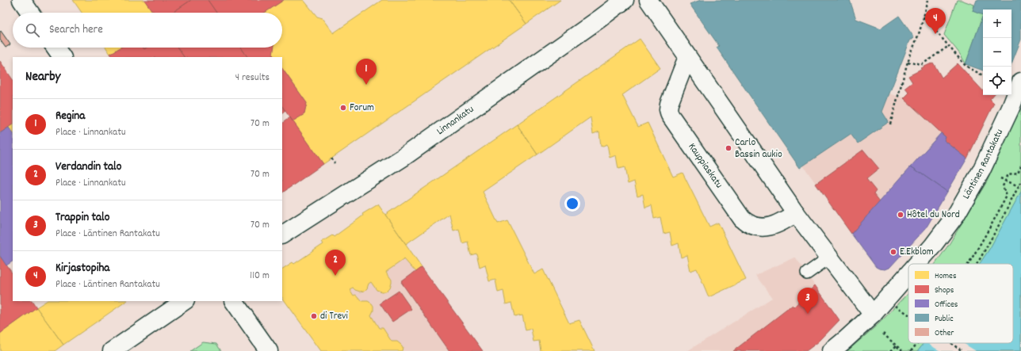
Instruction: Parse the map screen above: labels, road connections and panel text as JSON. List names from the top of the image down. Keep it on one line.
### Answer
{"streets":{"street":["Linnankatu","Läntinen Rantakatu","Kauppiaskatu"]},"places":["Forum","Carlo Bassin aukio","Hôtel du Nord","E.Ekblom","di Trevi"],"legend":["Homes","Shops","Offices","Public","Other"],"page":{"pins":["4","1","2","3"],"map_buttons":["+","−"],"search":"Search here","heading":["Nearby","4 results"],"list":[{"mark":"1","name":"Regina","note":"Place · Linnankatu","value":"70 m"},{"mark":"2","name":"Verdandin talo","note":"Place · Linnankatu","value":"70 m"},{"mark":"3","name":"Trappin talo","note":"Place · Läntinen Rantakatu","value":"70 m"},{"mark":"4","name":"Kirjastopiha","note":"Place · Läntinen Rantakatu","value":"110 m"}]}}
